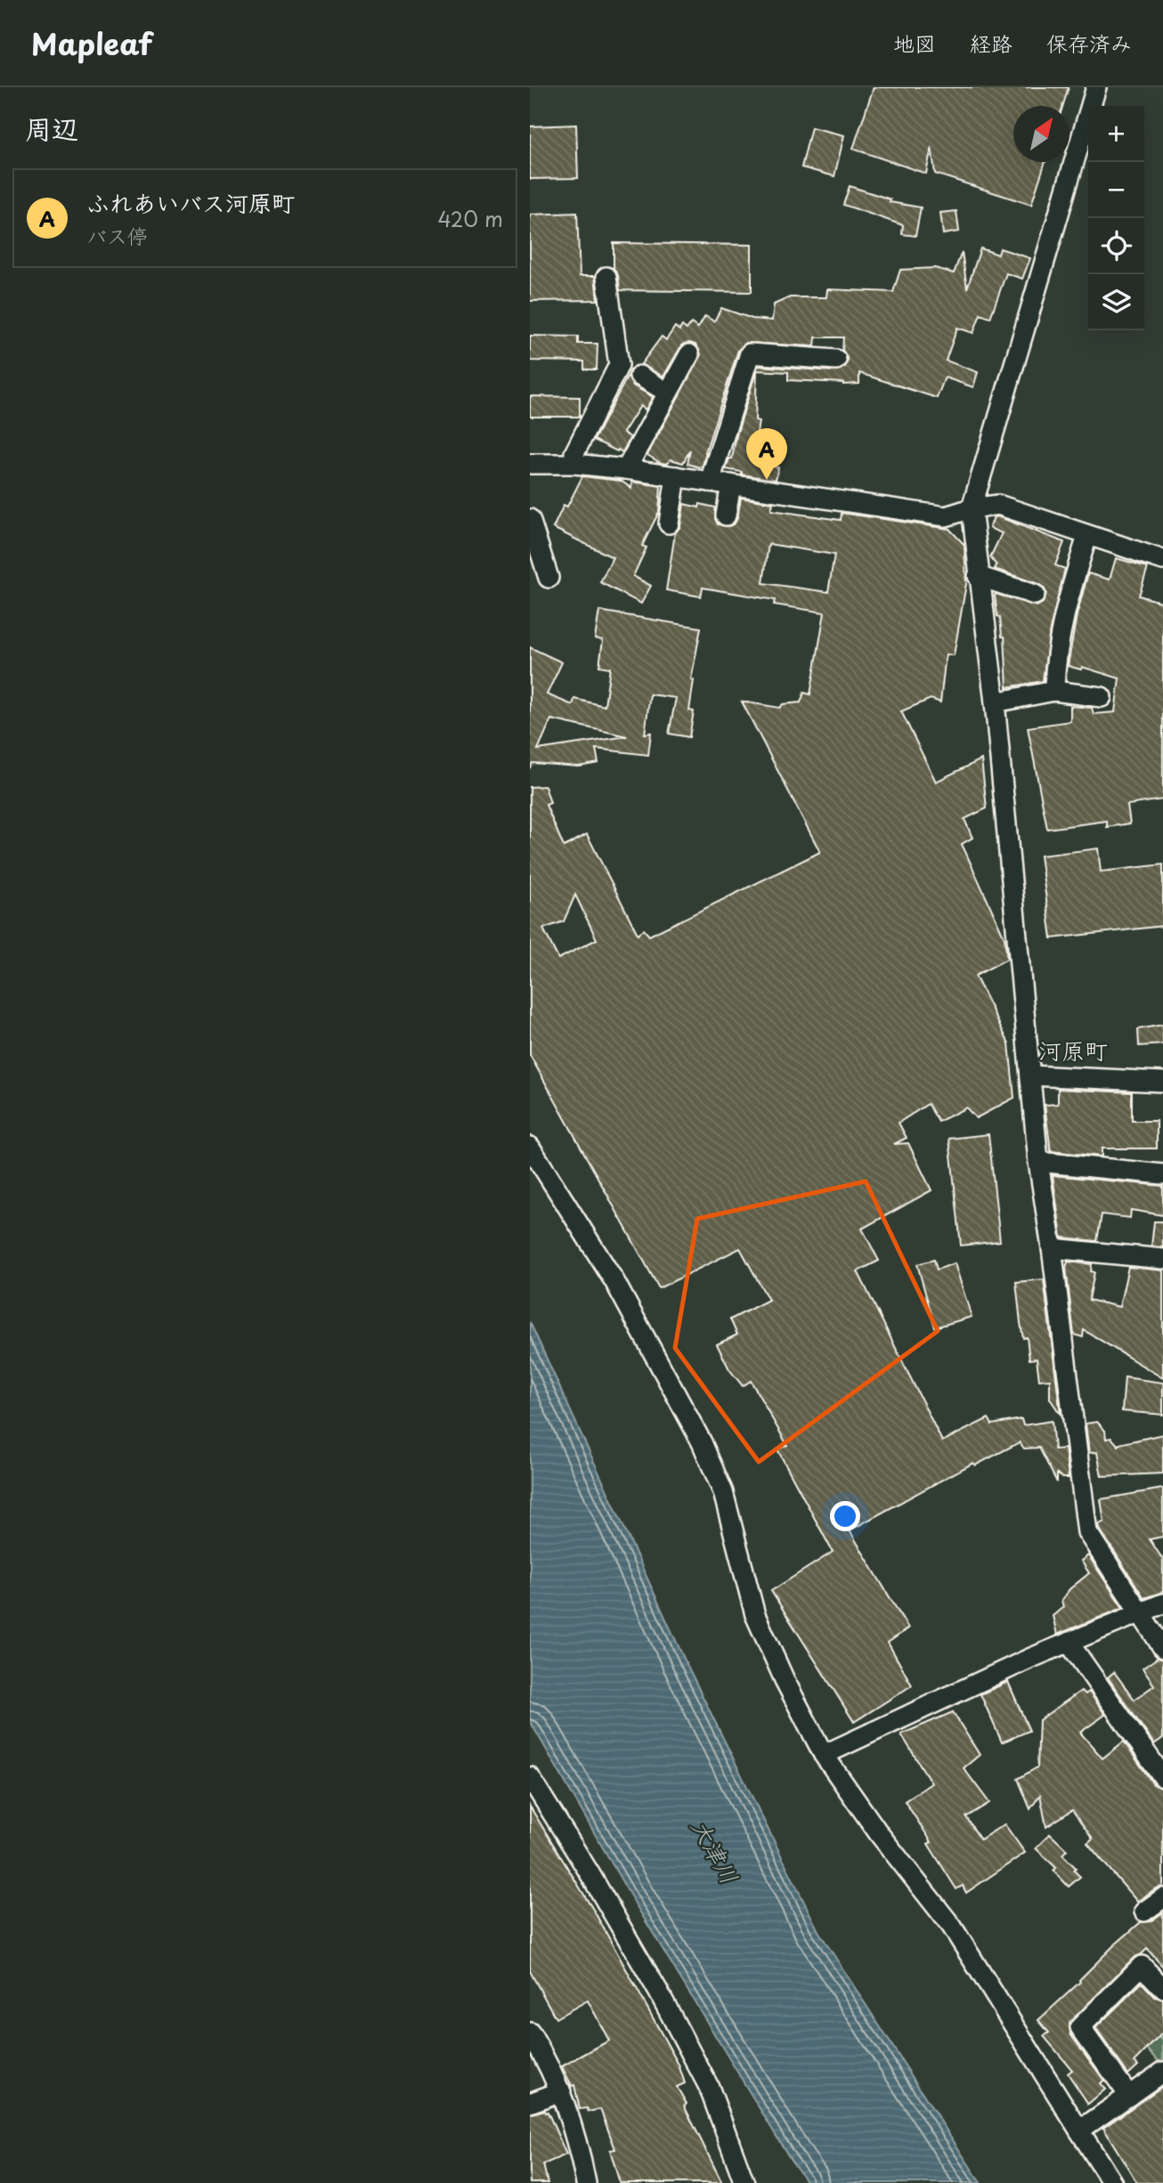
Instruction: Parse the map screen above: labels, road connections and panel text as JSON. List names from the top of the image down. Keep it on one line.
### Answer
{"districts":["河原町"],"water":["大津川"],"north":"top right","page":{"header":"Mapleaf","nav":["地図","経路","保存済み"],"heading":"周辺","map_buttons":["+","−"],"list":[{"mark":"A","name":"ふれあいバス河原町","note":"バス停","value":"420 m"}],"pins":"A"}}
